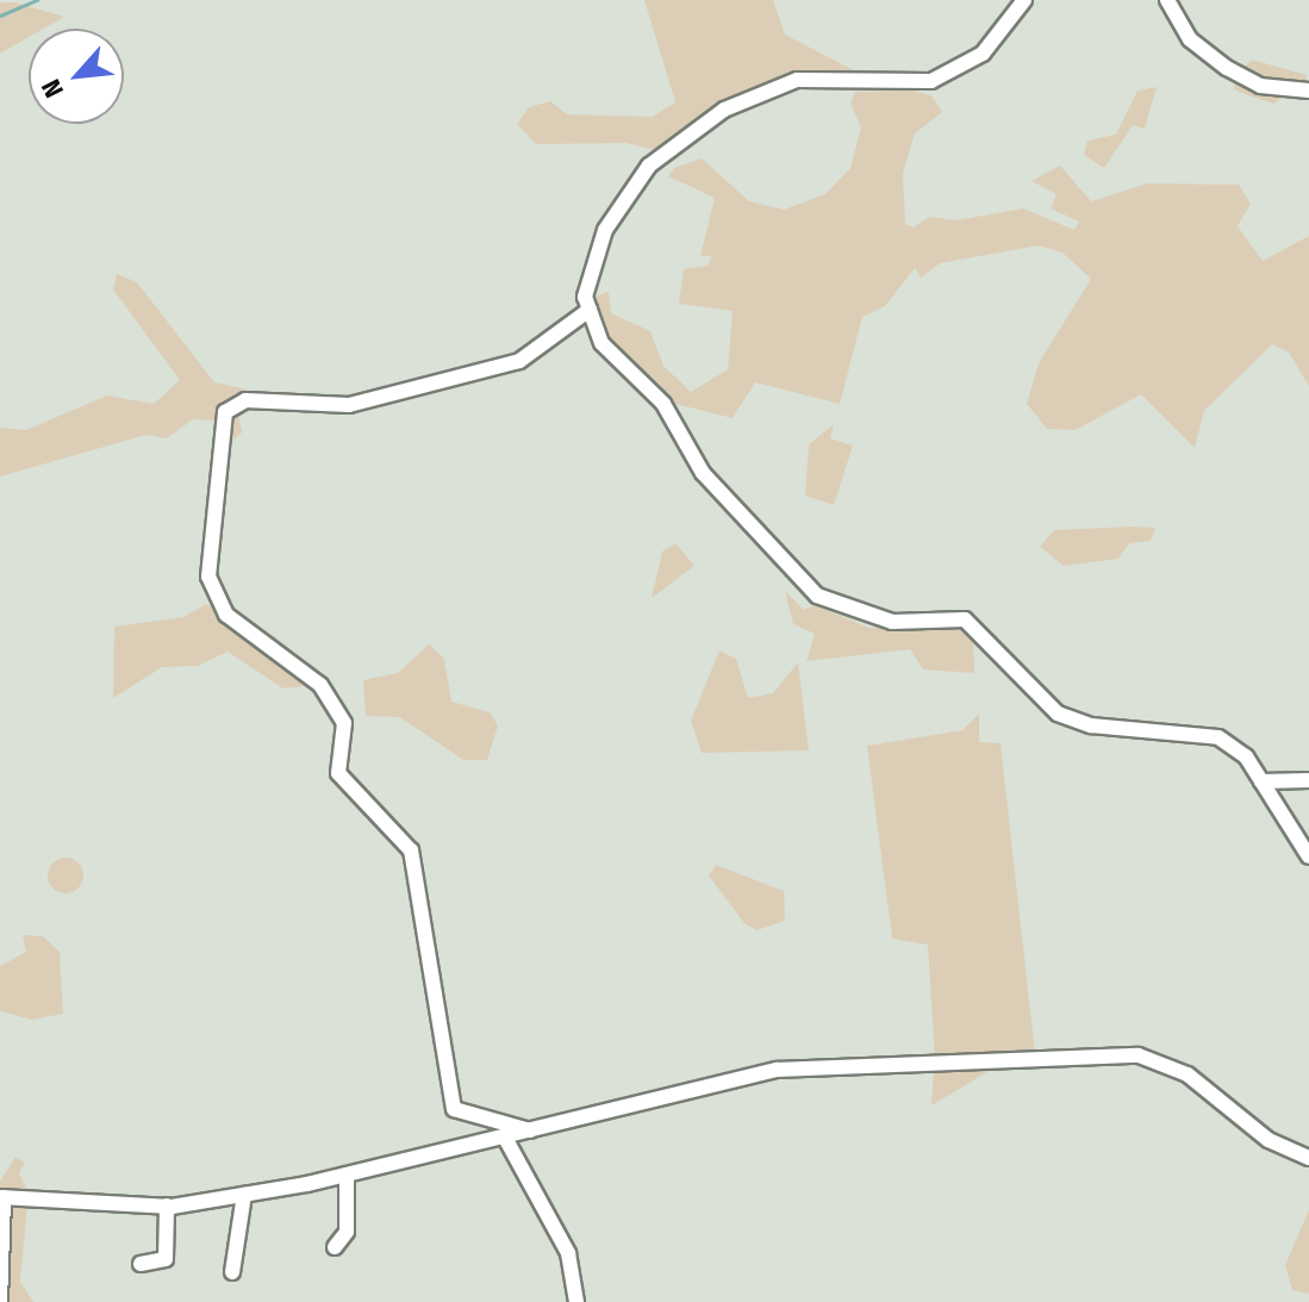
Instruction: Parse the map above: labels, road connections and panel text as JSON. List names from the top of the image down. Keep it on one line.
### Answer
{"north":"bottom left"}
